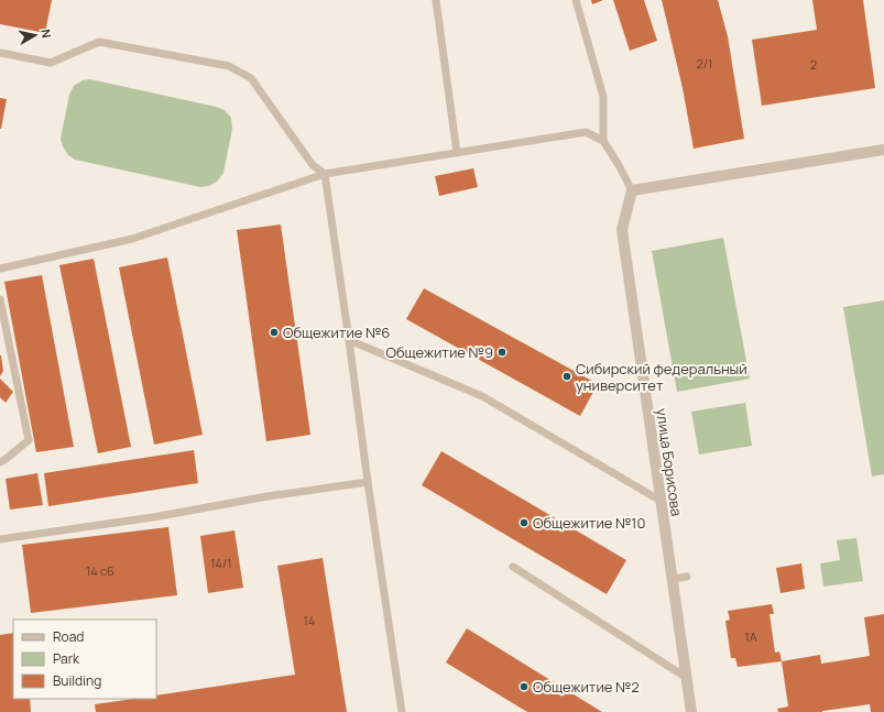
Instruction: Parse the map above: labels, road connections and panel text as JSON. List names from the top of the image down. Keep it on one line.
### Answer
{"streets":{"street":["улица Борисова"]},"places":["Общежитие №6","Общежитие №9","Сибирский федеральный университет","Общежитие №10","Общежитие №2"],"house_numbers":["2/1","2","14/1","14 с6","14","1А"],"legend":["Road","Park","Building"],"north":"right"}
